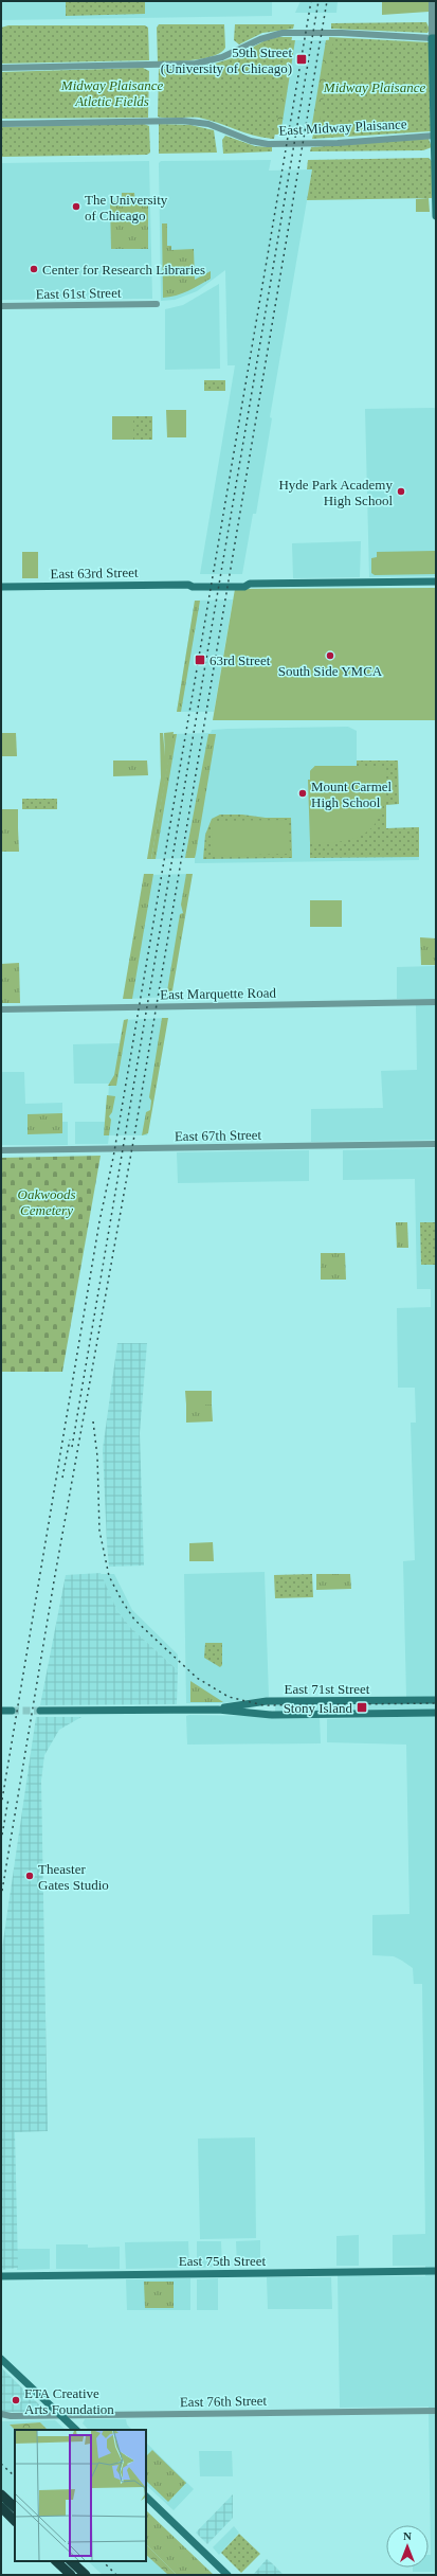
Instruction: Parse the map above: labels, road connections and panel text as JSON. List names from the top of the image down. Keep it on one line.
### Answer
{"streets":{"main road":["East 63rd Street","East 71st Street","East 75th Street"],"street":["East Midway Plaisance","East 61st Street","East Marquette Road","East 67th Street","East 76th Street"]},"parks":["Midway Plaisance Atletic Fields","Midway Plaisance","Oakwoods Cemetery"],"places":{"transit":["59th Street (University of Chicago)","63rd Street","Stony Island"],"other":["The University of Chicago","Center for Research Libraries","Hyde Park Academy High School","South Side YMCA","Mount Carmel High School","Theaster Gates Studio","ETA Creative Arts Foundation"]},"north":"top"}
